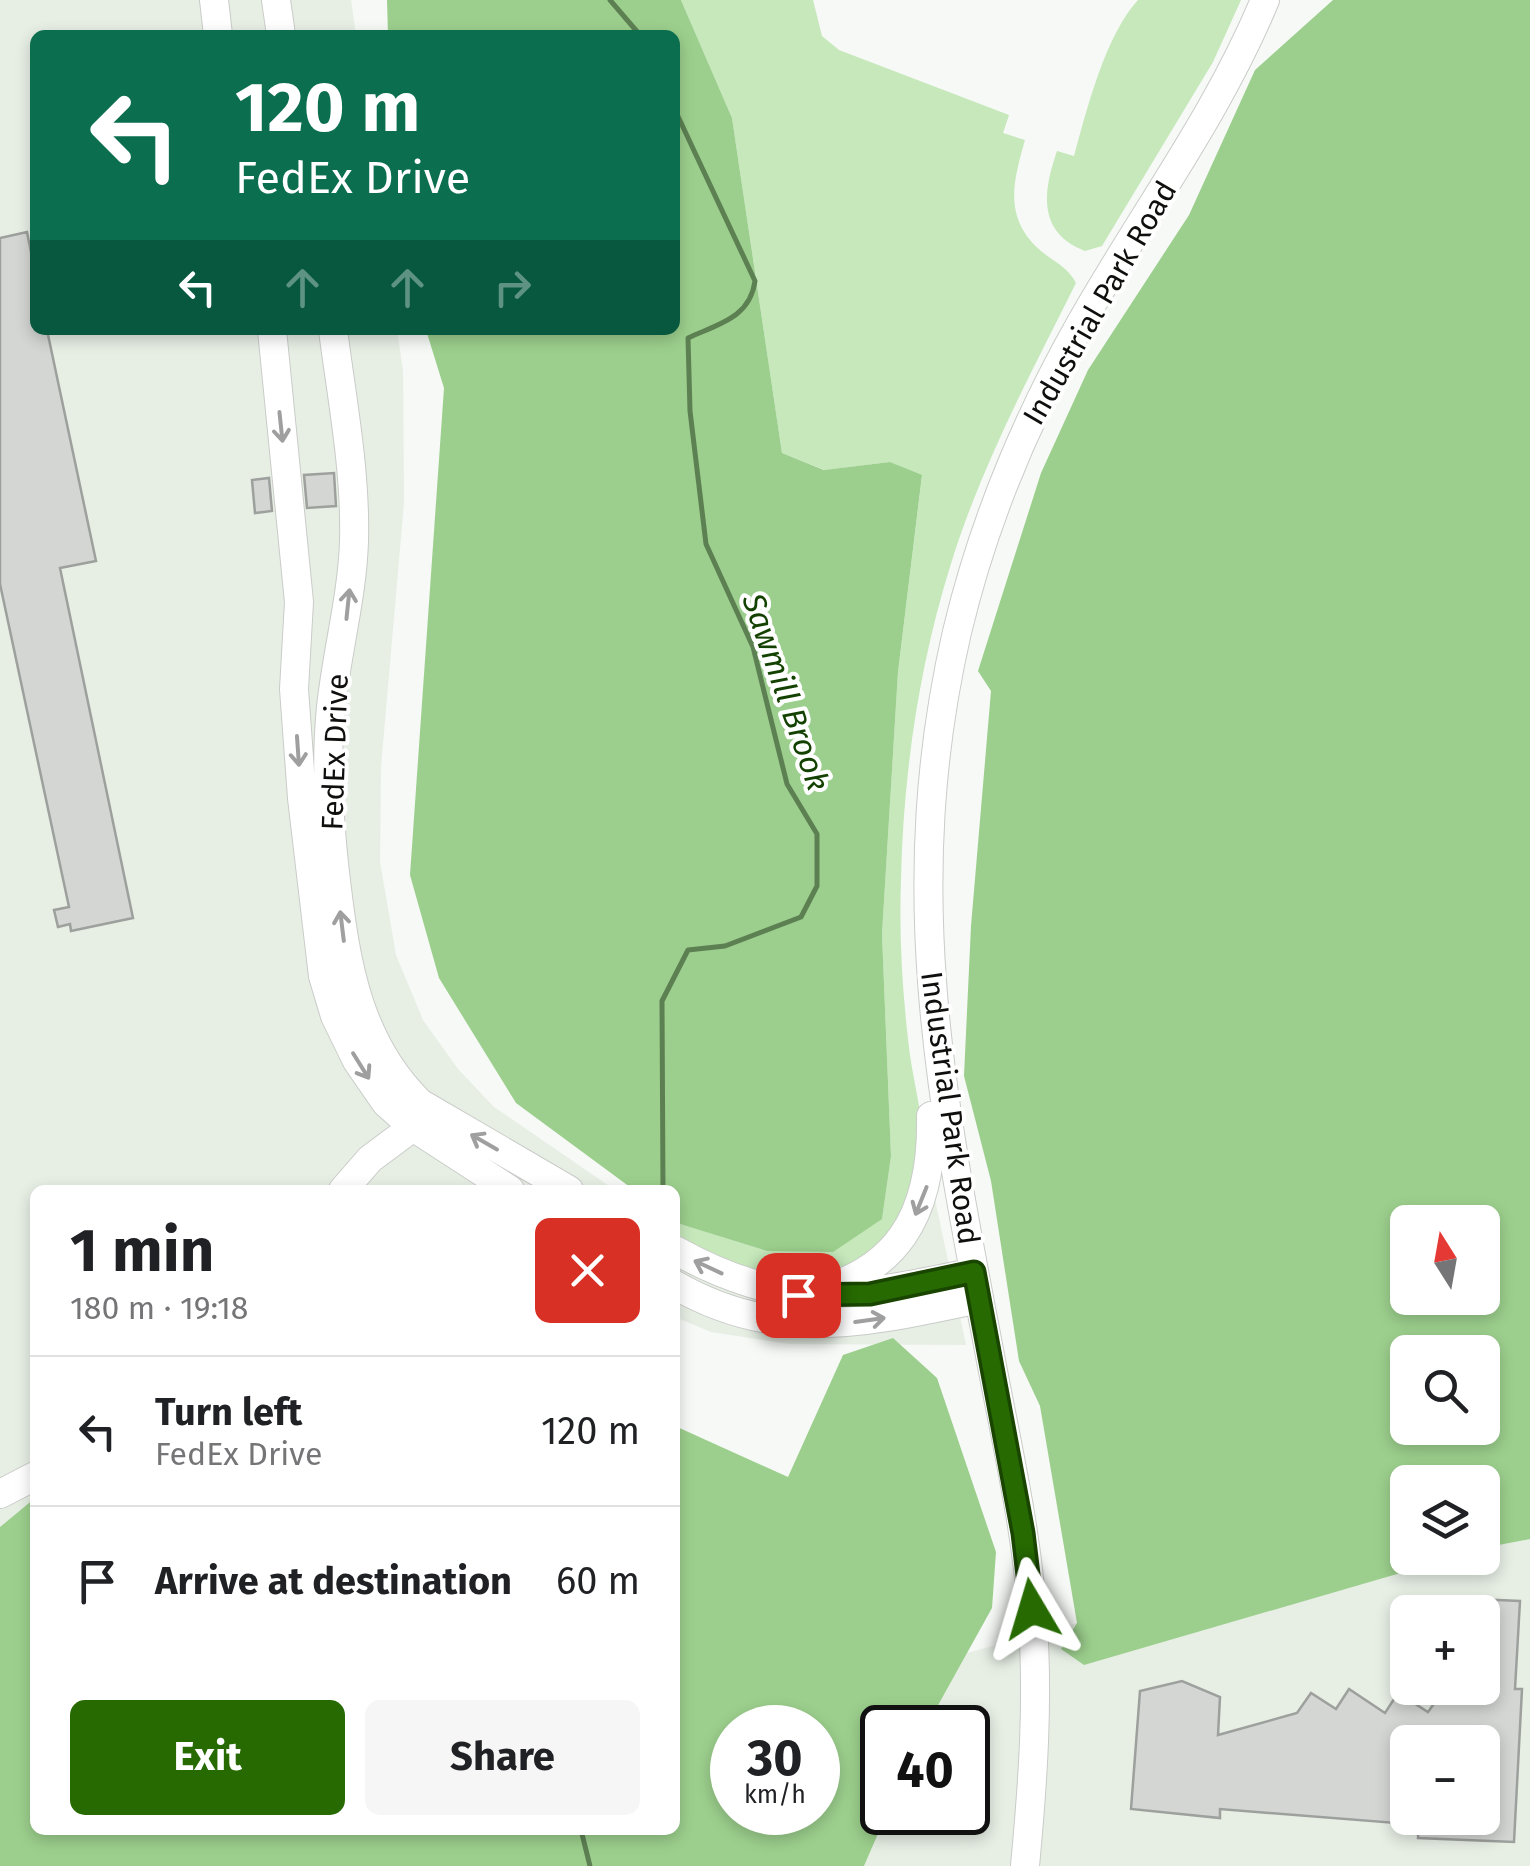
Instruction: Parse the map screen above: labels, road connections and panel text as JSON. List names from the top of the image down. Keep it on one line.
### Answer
{"streets":{"street":["Industrial Park Road","FedEx Drive"]},"water":["Sawmill Brook"],"north":"top","page":{"turn":["120 m","FedEx Drive"],"heading":["1 min","180 m · 19:18"],"map_buttons":["+","−"],"list":[{"name":"Turn left","note":"FedEx Drive","value":"120 m"},{"name":"Arrive at destination","value":"60 m"}],"buttons":["Exit","Share"],"speed":"30 km/h","limit":"40"}}
